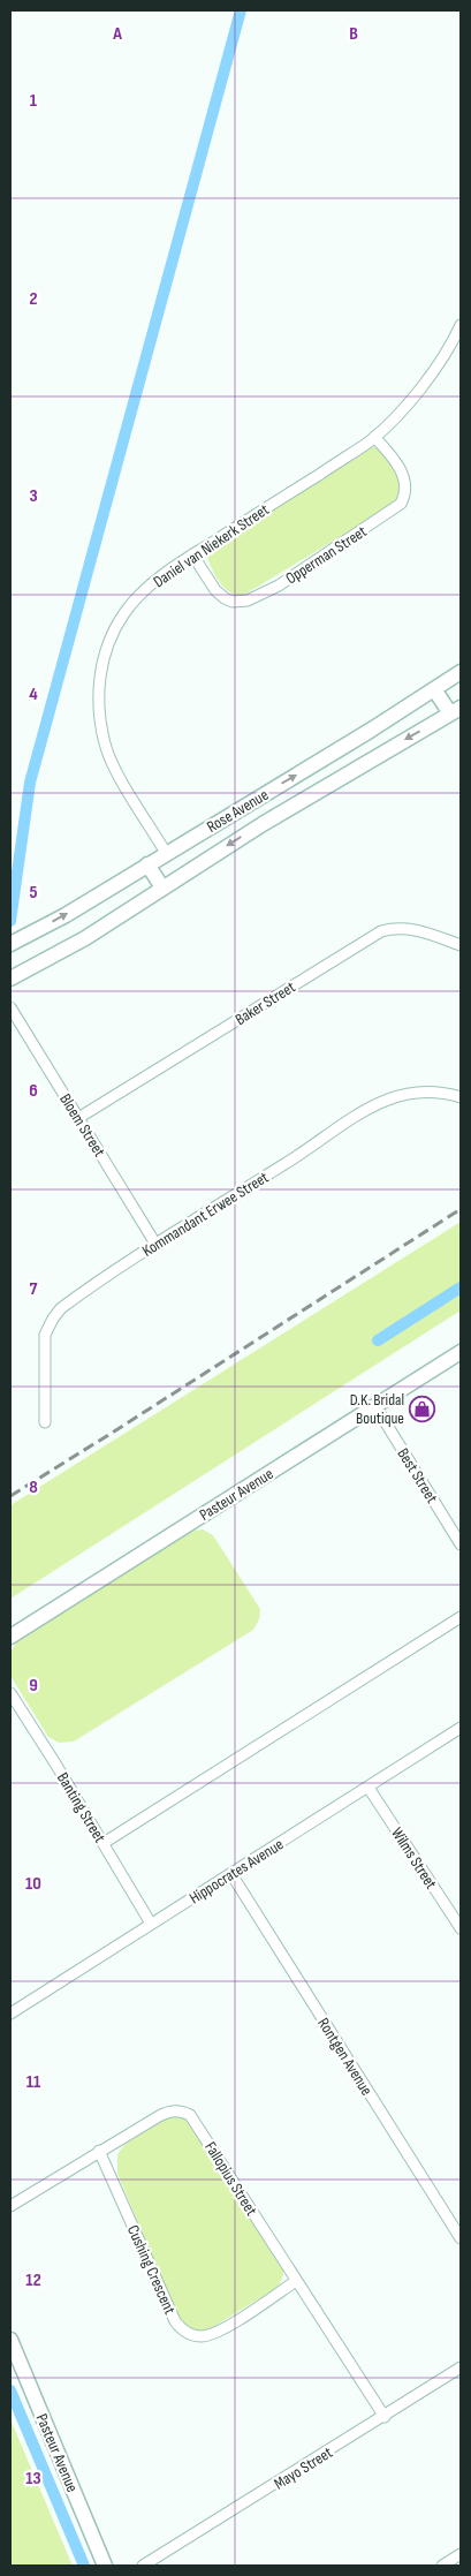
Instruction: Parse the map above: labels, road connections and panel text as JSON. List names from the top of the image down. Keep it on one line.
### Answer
{"streets":{"street":["Daniel van Niekerk Street","Opperman Street","Rose Avenue","Baker Street","Bloem Street","Kommandant Erwee Street","Best Street","Pasteur Avenue","Banting Street","Wilms Street","Hippocrates Avenue","Rontgen Avenue","Fallopius Street","Cushing Crescent","Mayo Street"]},"crossings":[["Daniel van Niekerk Street","Opperman Street"],["Daniel van Niekerk Street","Rose Avenue"],["Baker Street","Bloem Street"],["Bloem Street","Kommandant Erwee Street"],["Best Street","Pasteur Avenue"],["Banting Street","Hippocrates Avenue"],["Wilms Street","Hippocrates Avenue"],["Hippocrates Avenue","Rontgen Avenue"],["Fallopius Street","Cushing Crescent"],["Fallopius Street","Mayo Street"]],"places":{"shop":["D.K. Bridal Boutique"]},"grid":{"columns":["A","B"],"rows":["1","2","3","4","5","6","7","8","9","10","11","12","13"]}}
